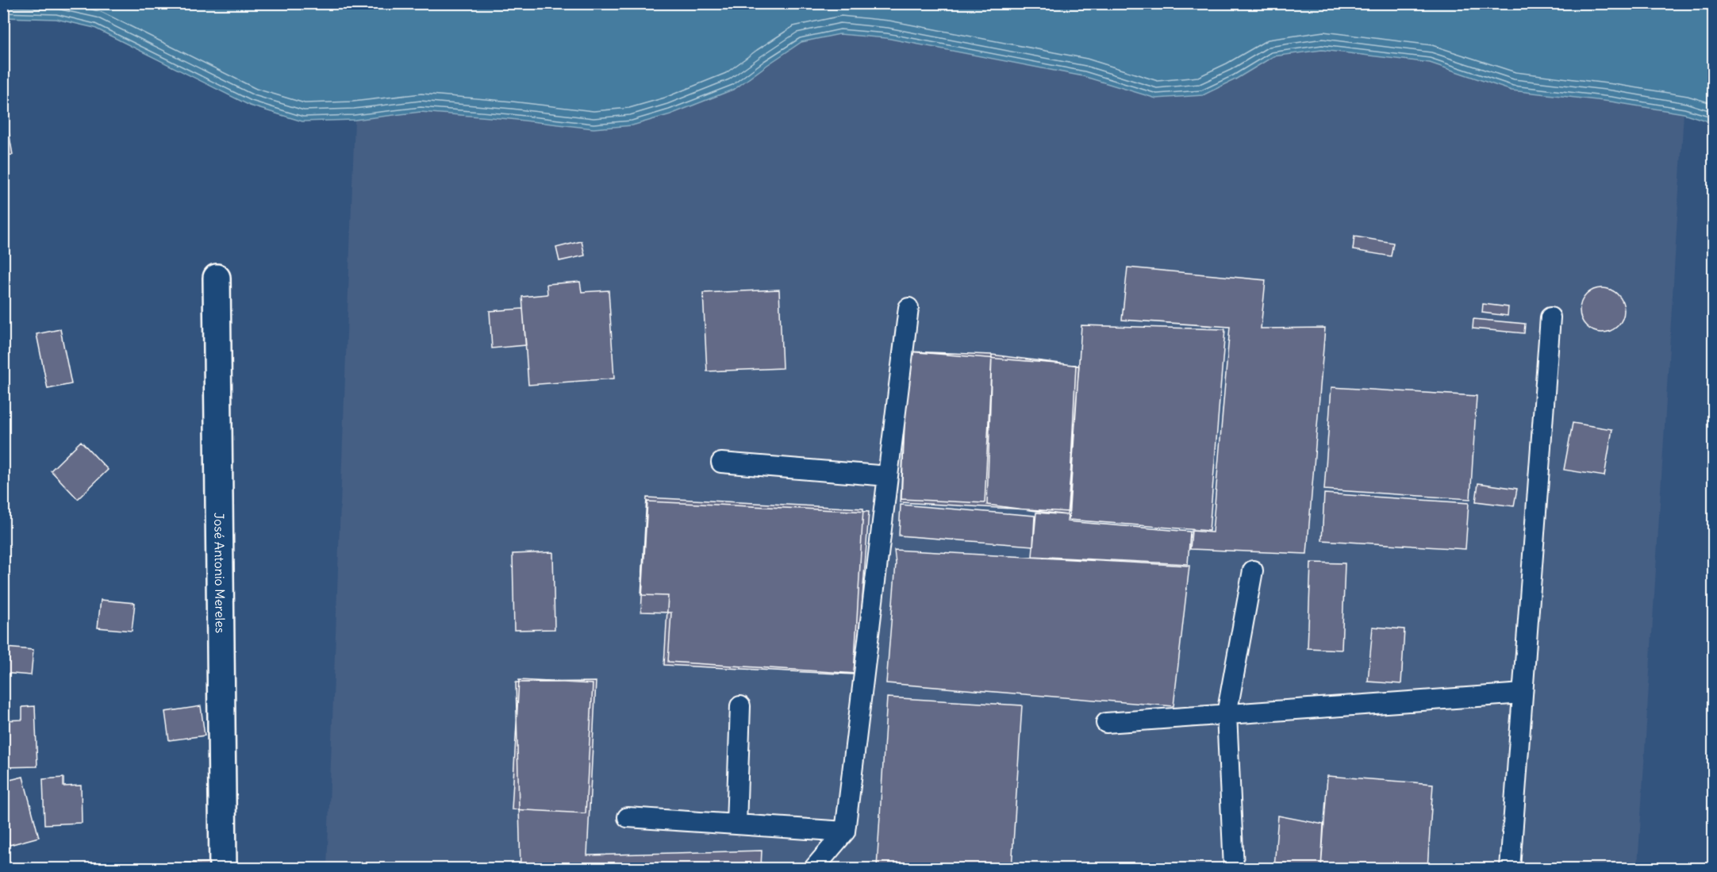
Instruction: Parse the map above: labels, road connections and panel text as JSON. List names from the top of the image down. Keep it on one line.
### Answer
{"streets":{"street":["José Antonio Mereles"]}}
